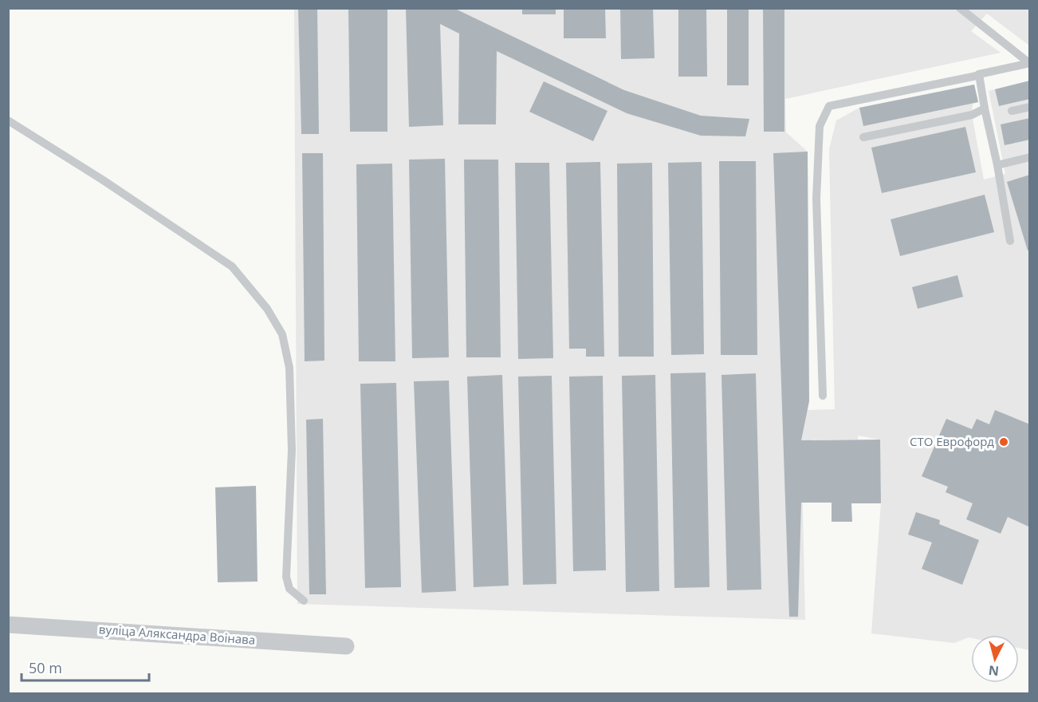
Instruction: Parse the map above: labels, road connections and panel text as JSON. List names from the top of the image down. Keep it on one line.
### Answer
{"streets":{"street":["вуліца Аляксандра Воінава"]},"places":["СТО Еврофорд"],"scale_bar":"50 m","north":"bottom"}
